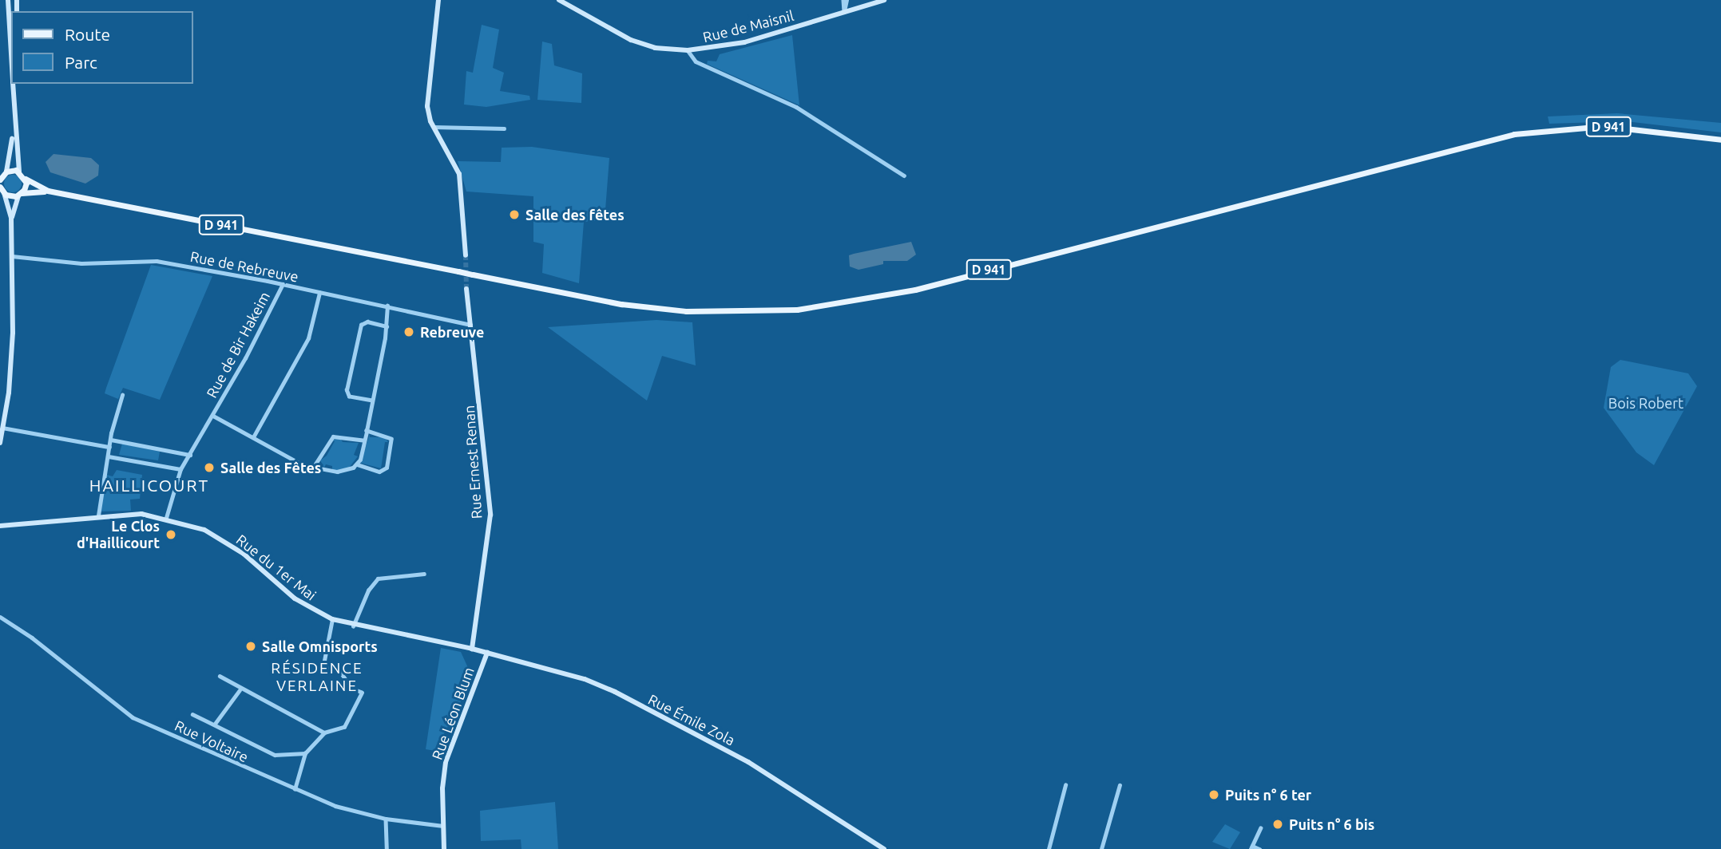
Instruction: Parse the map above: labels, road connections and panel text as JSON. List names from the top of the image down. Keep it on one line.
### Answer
{"streets":{"main road":["D 941"],"street":["Rue de Maisnil","Rue de Rebreuve","Rue de Bir Hakeim","Rue Ernest Renan","Rue du 1er Mai","Rue Léon Blum","Rue Émile Zola","Rue Voltaire"]},"crossings":[["Rue de Rebreuve","Rue de Bir Hakeim"],["Rue de Rebreuve","Rue Ernest Renan"],["Rue de Bir Hakeim","Rue du 1er Mai"],["Rue Ernest Renan","Rue du 1er Mai"],["Rue Ernest Renan","Rue Émile Zola"],["Rue du 1er Mai","Rue Émile Zola"],["Rue Léon Blum","Rue Émile Zola"],["Rue Léon Blum","Rue Voltaire"]],"districts":["HAILLICOURT","RÉSIDENCE VERLAINE"],"parks":["Bois Robert"],"places":["Salle des fêtes","Rebreuve","Salle des Fêtes","Le Clos d'Haillicourt","Salle Omnisports","Puits n° 6 ter","Puits n° 6 bis"],"legend":["Route","Parc"]}
